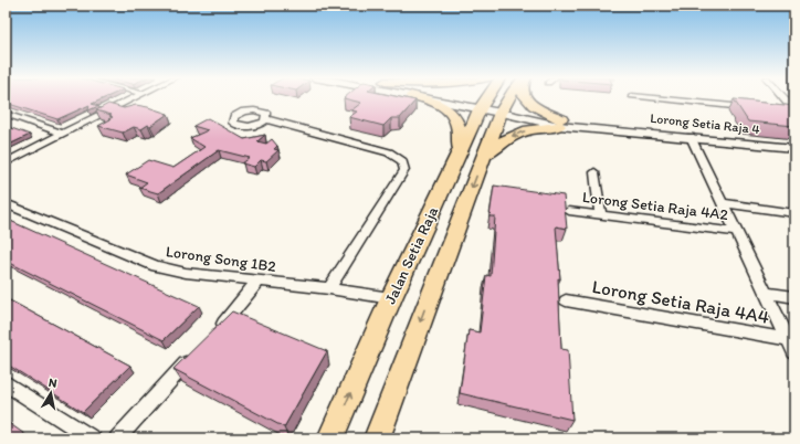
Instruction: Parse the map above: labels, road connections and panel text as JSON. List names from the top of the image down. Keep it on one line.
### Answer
{"streets":{"main road":["Jalan Setia Raja"],"street":["Lorong Setia Raja 4","Lorong Setia Raja 4A2","Lorong Song 1B2","Lorong Setia Raja 4A4"]},"crossings":[["Lorong Setia Raja 4","Jalan Setia Raja"],["Jalan Setia Raja","Lorong Song 1B2"]],"north":"top"}
